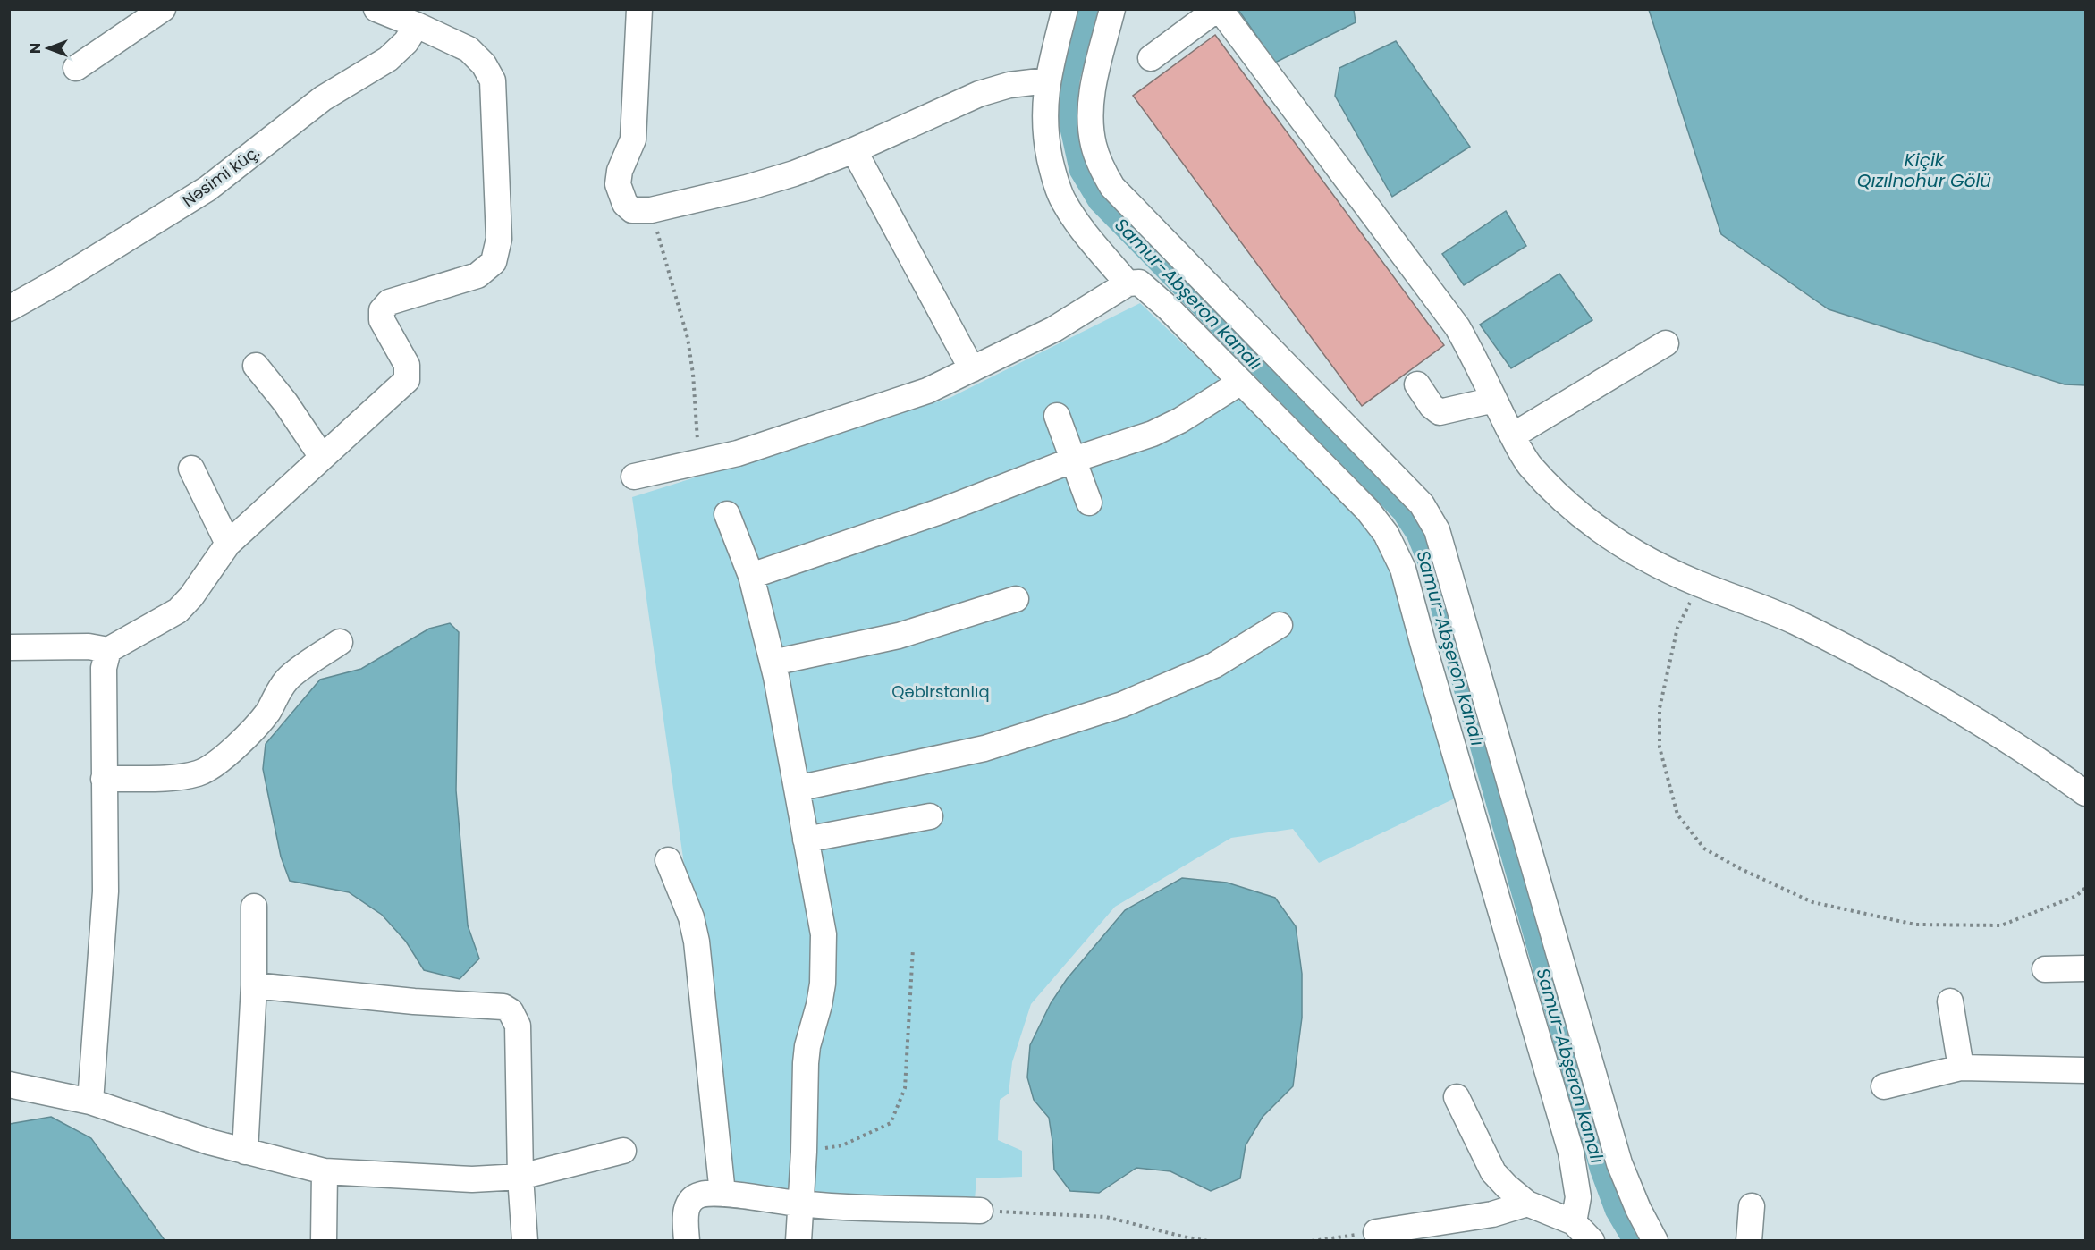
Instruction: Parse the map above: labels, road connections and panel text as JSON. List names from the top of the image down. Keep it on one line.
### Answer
{"streets":{"street":["Nəsimi küç."]},"water":["Kiçik Qızılnohur Gölü","Samur-Abşeron kanalı"],"parks":["Qəbirstanlıq"],"north":"left"}
